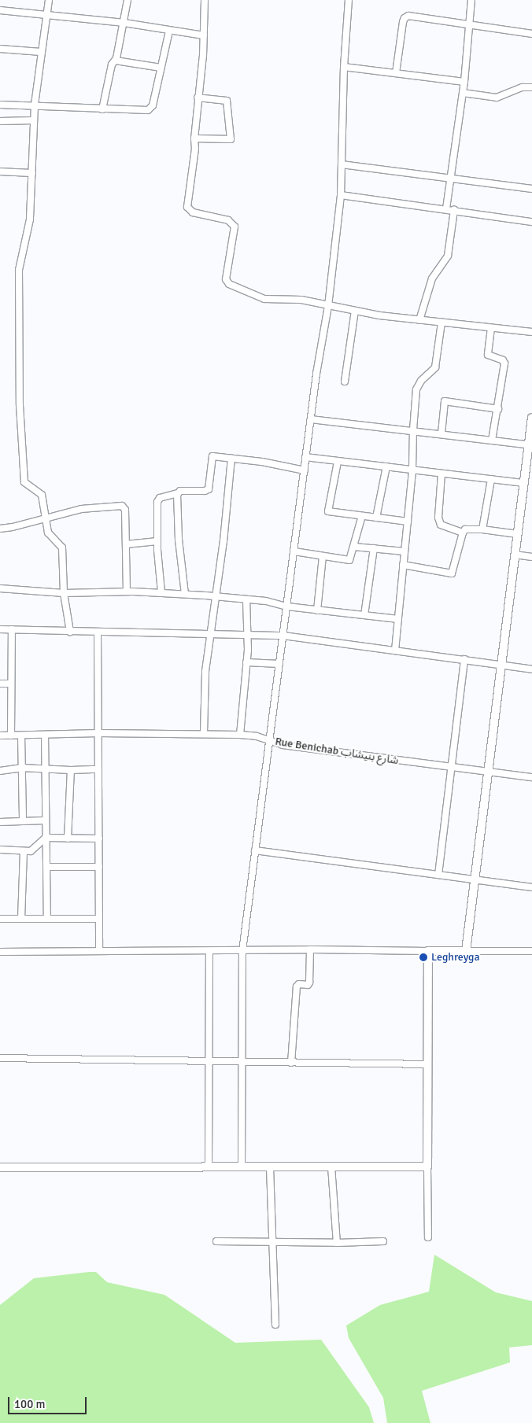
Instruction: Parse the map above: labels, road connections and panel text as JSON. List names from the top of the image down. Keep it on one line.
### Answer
{"streets":{"street":["Rue Benichab شارع بنيشاب"]},"places":["Leghreyga"],"scale_bar":"100 m"}
